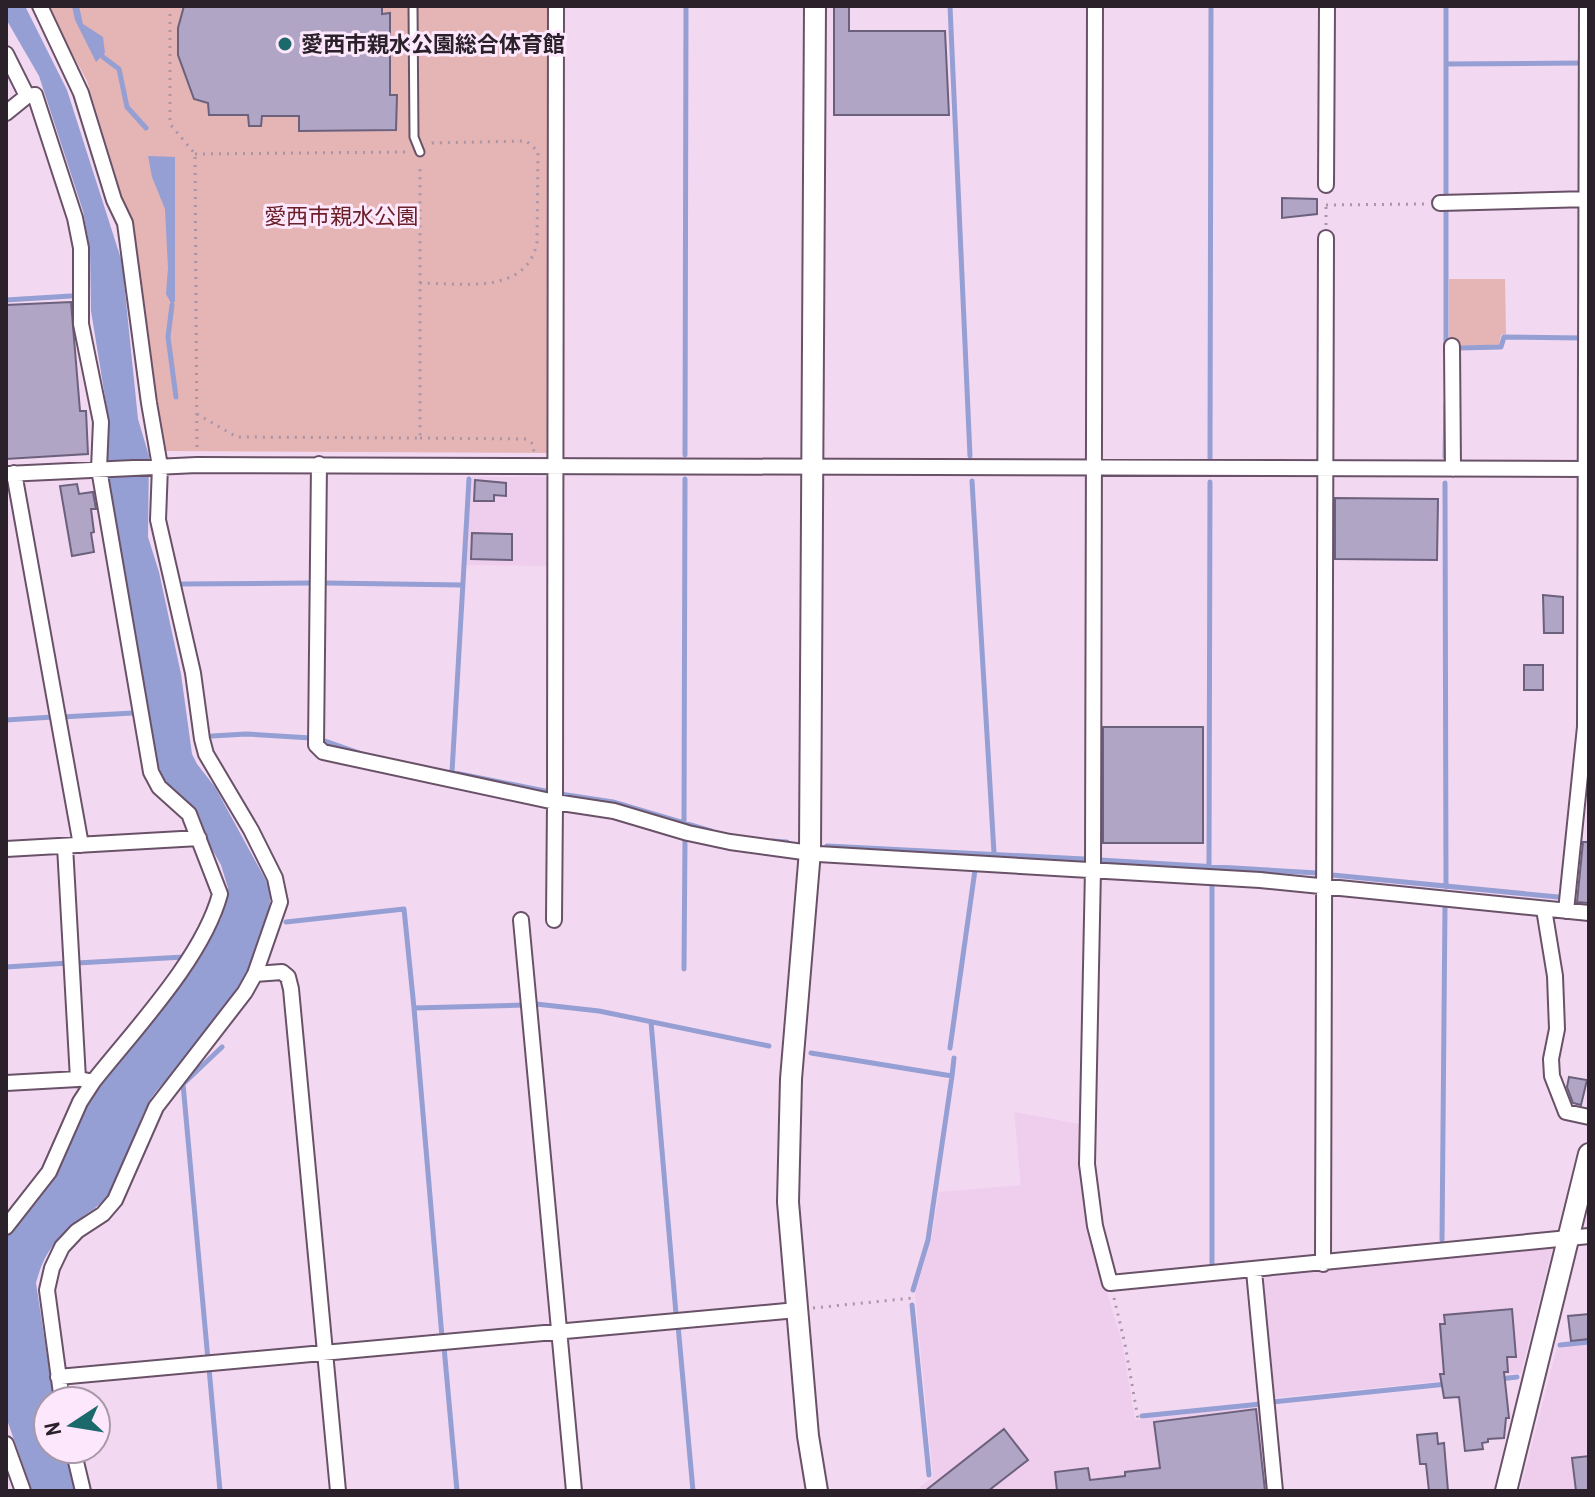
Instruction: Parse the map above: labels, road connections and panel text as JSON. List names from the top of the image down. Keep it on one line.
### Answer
{"parks":["愛西市親水公園"],"places":["愛西市親水公園総合体育館"],"north":"left"}
